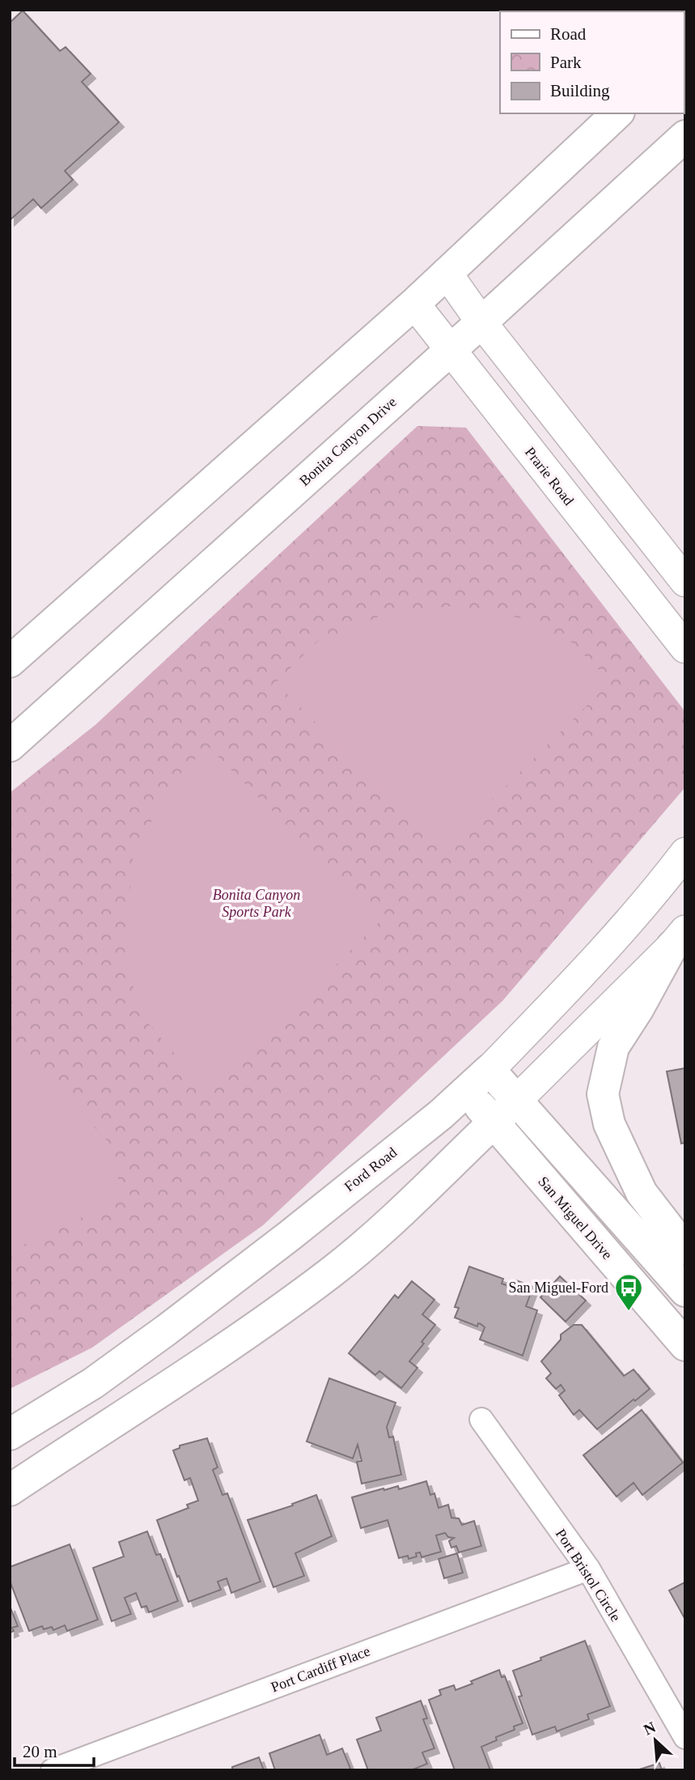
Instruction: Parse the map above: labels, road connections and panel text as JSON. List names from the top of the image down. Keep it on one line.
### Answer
{"streets":{"main road":["Bonita Canyon Drive","Ford Road","San Miguel Drive"],"street":["Prarie Road","Port Bristol Circle","Port Cardiff Place"]},"crossings":[["Bonita Canyon Drive","Prarie Road"],["Ford Road","San Miguel Drive"],["Port Bristol Circle","Port Cardiff Place"]],"parks":["Bonita Canyon Sports Park"],"places":{"bus stop":["San Miguel-Ford"]},"legend":["Road","Park","Building"],"scale_bar":"20 m","north":"top left"}
